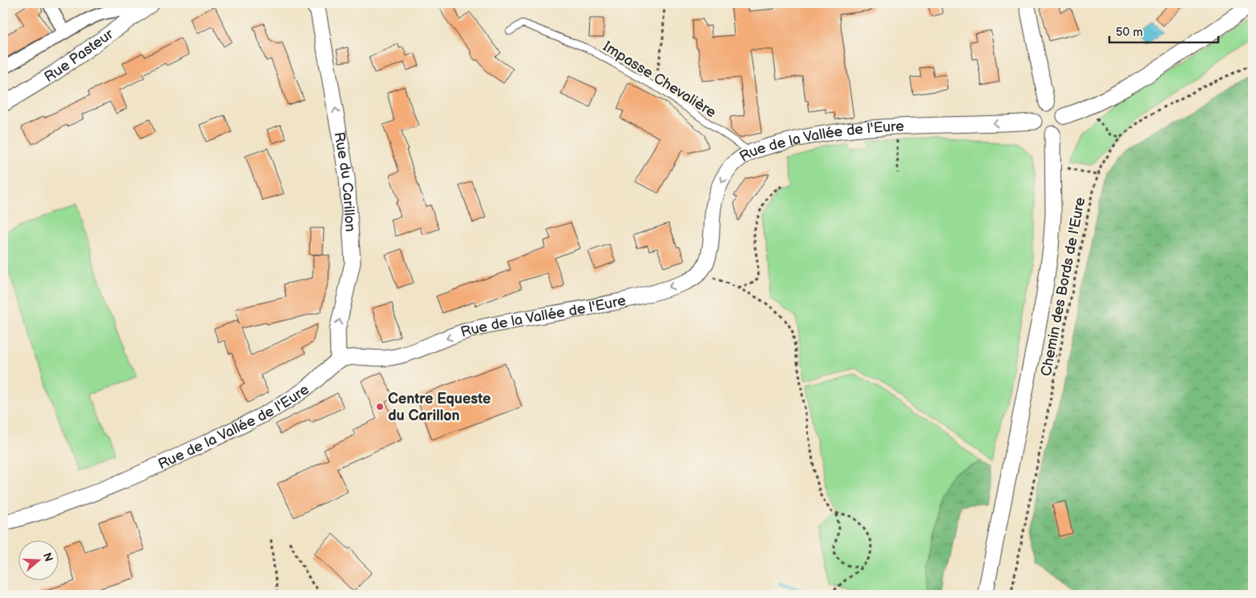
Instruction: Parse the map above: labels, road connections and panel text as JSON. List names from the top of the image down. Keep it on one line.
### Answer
{"streets":{"street":["Rue Pasteur","Rue de la Vallée de l'Eure","Rue du Carillon"],"lane":["Impasse Chevalière"],"path":["Chemin des Bords de l'Eure"]},"crossings":[["Impasse Chevalière","Rue de la Vallée de l'Eure"],["Rue de la Vallée de l'Eure","Rue du Carillon"]],"one_way":["Rue de la Vallée de l'Eure","Rue du Carillon"],"places":["Centre Equeste du Carillon"],"scale_bar":"50 m","north":"right"}
